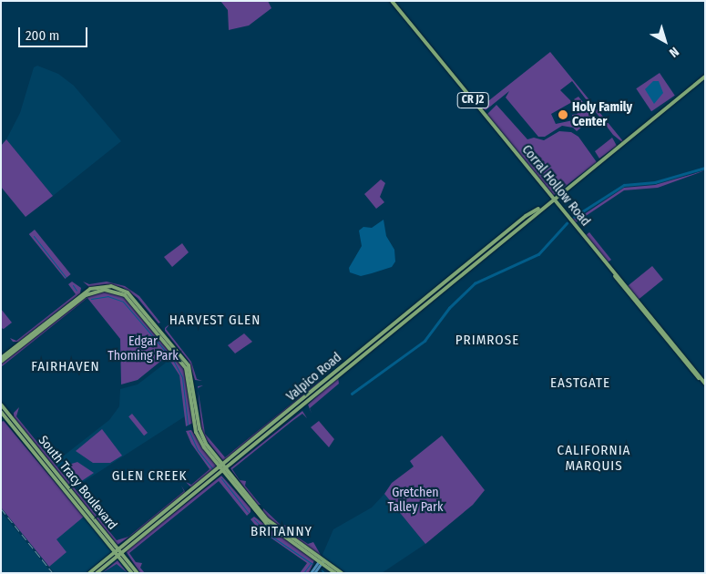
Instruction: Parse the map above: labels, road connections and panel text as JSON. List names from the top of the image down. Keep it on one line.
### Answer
{"streets":{"main road":["CR J2","Corral Hollow Road","Valpico Road","South Tracy Boulevard"]},"crossings":[["Corral Hollow Road","Valpico Road"],["Valpico Road","South Tracy Boulevard"]],"districts":["HARVEST GLEN","PRIMROSE","FAIRHAVEN","EASTGATE","CALIFORNIA MARQUIS","GLEN CREEK","BRITANNY"],"parks":["Edgar Thoming Park","Gretchen Talley Park"],"places":["Holy Family Center"],"scale_bar":"200 m","north":"bottom right"}
